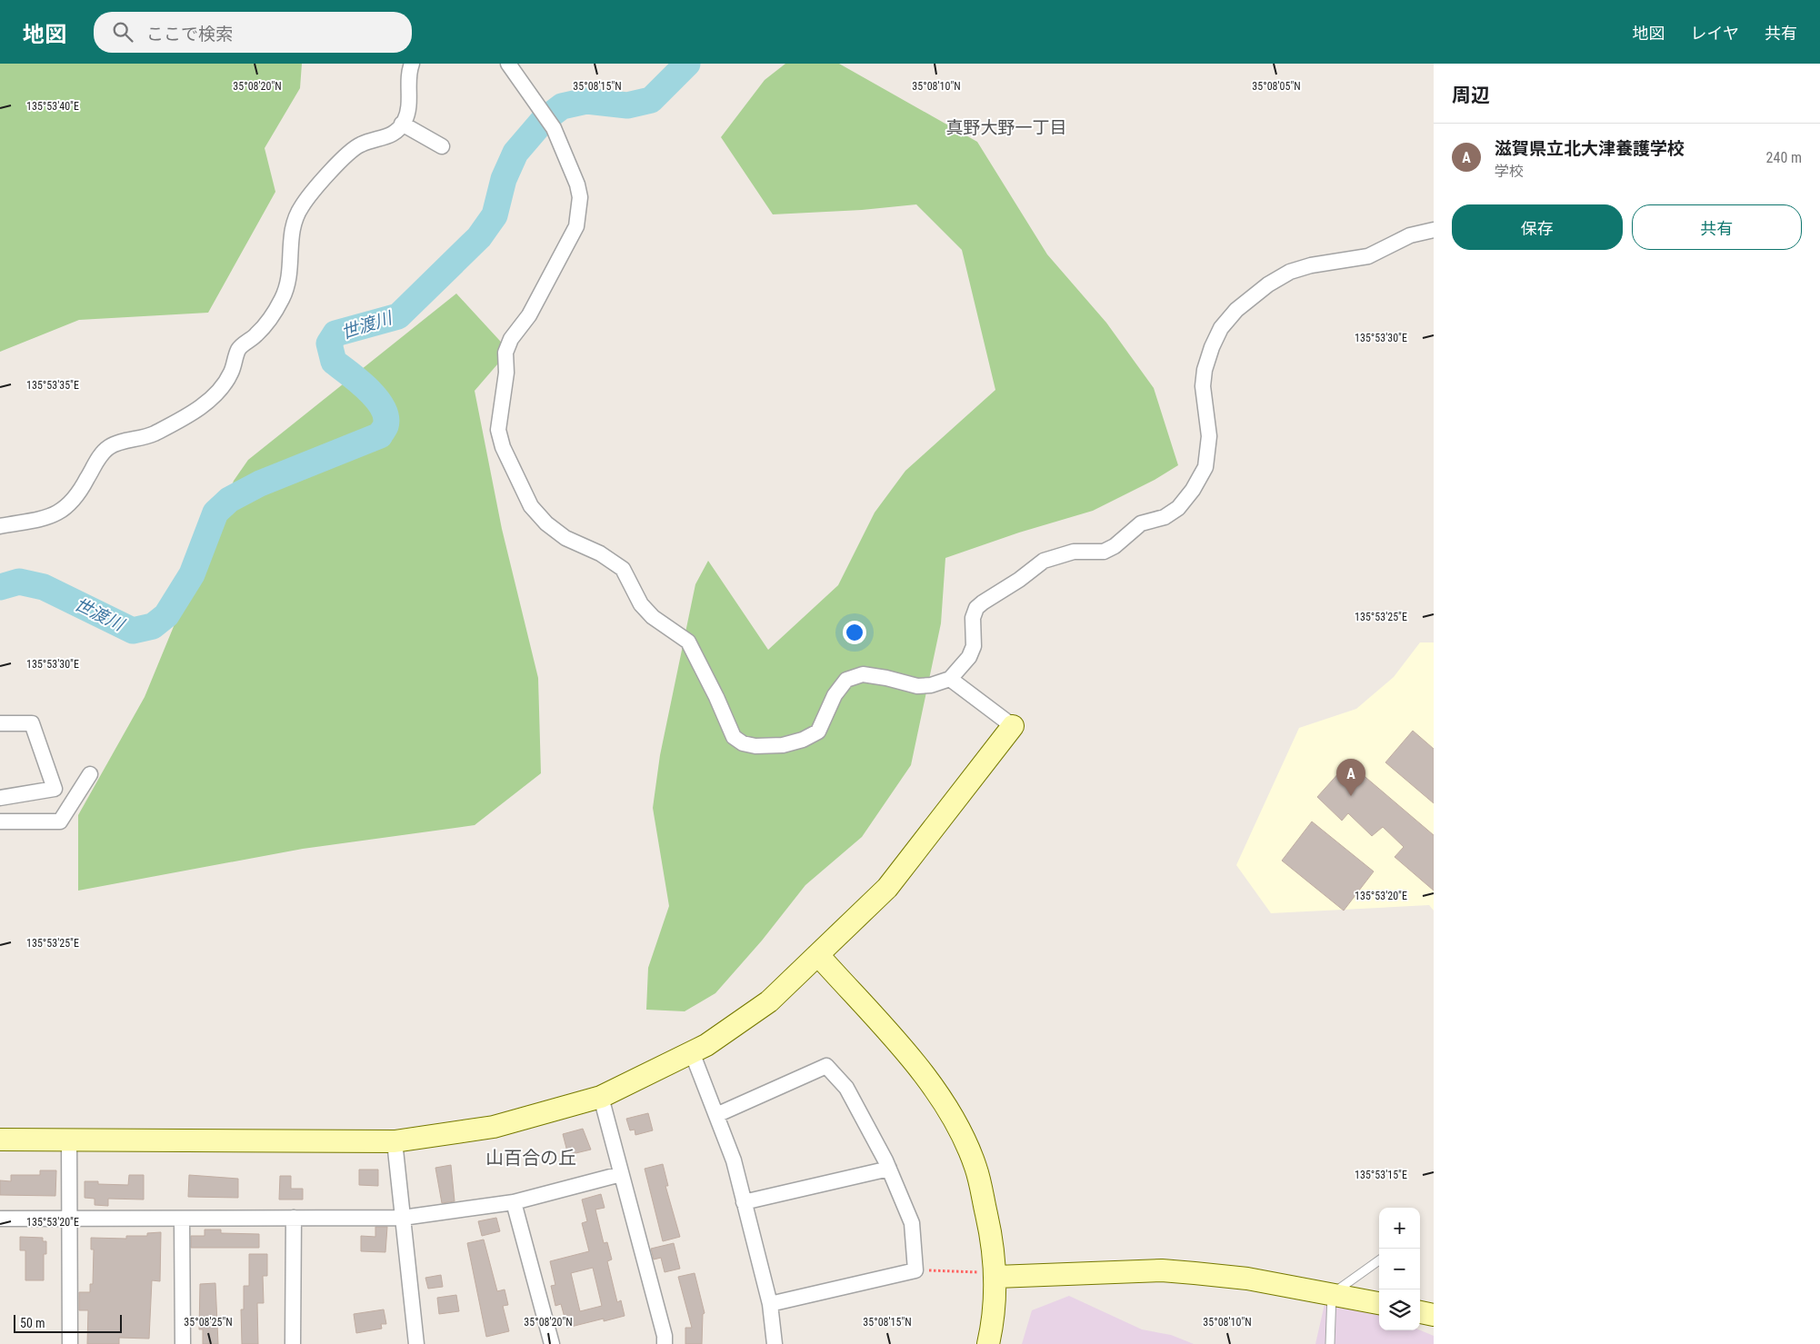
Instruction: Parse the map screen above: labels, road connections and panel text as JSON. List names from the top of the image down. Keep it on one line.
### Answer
{"districts":["真野大野一丁目","山百合の丘"],"water":["世渡川"],"scale_bar":"50 m","page":{"header":"地図","search":"ここで検索","nav":["地図","レイヤ","共有"],"heading":"周辺","list":[{"mark":"A","name":"滋賀県立北大津養護学校","note":"学校","value":"240 m"}],"buttons":["保存","共有"],"pins":"A","map_buttons":["+","−"],"scale":"50 m"},"coordinates":["35°08'20\"N","35°08'15\"N","35°08'10\"N","35°08'05\"N","135°53'40\"E","135°53'30\"E","135°53'35\"E","135°53'25\"E","135°53'20\"E","135°53'15\"E","35°08'25\"N"]}
